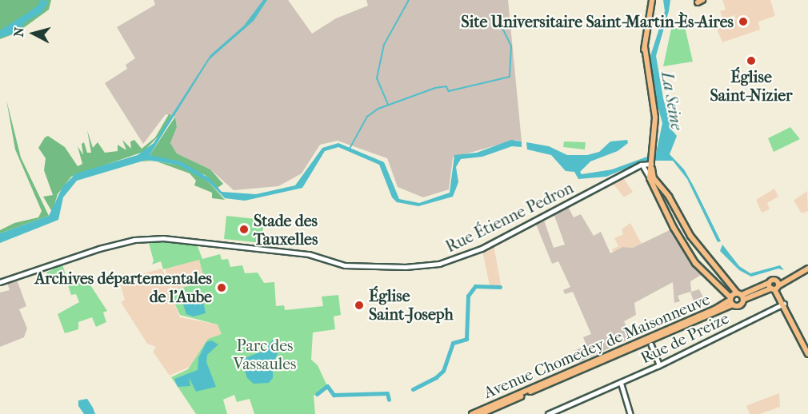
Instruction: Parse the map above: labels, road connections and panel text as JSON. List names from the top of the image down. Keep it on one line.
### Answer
{"streets":{"main road":["Avenue Chomedey de Maisonneuve"],"street":["Rue Étienne Pedron","Rue de Preize"]},"water":["La Seine"],"parks":["Parc des Vassaules"],"places":["Site Universitaire Saint-Martin-Ès-Aires","Église Saint-Nizier","Stade des Tauxelles","Archives départementales de l'Aube","Église Saint-Joseph"],"north":"left"}
